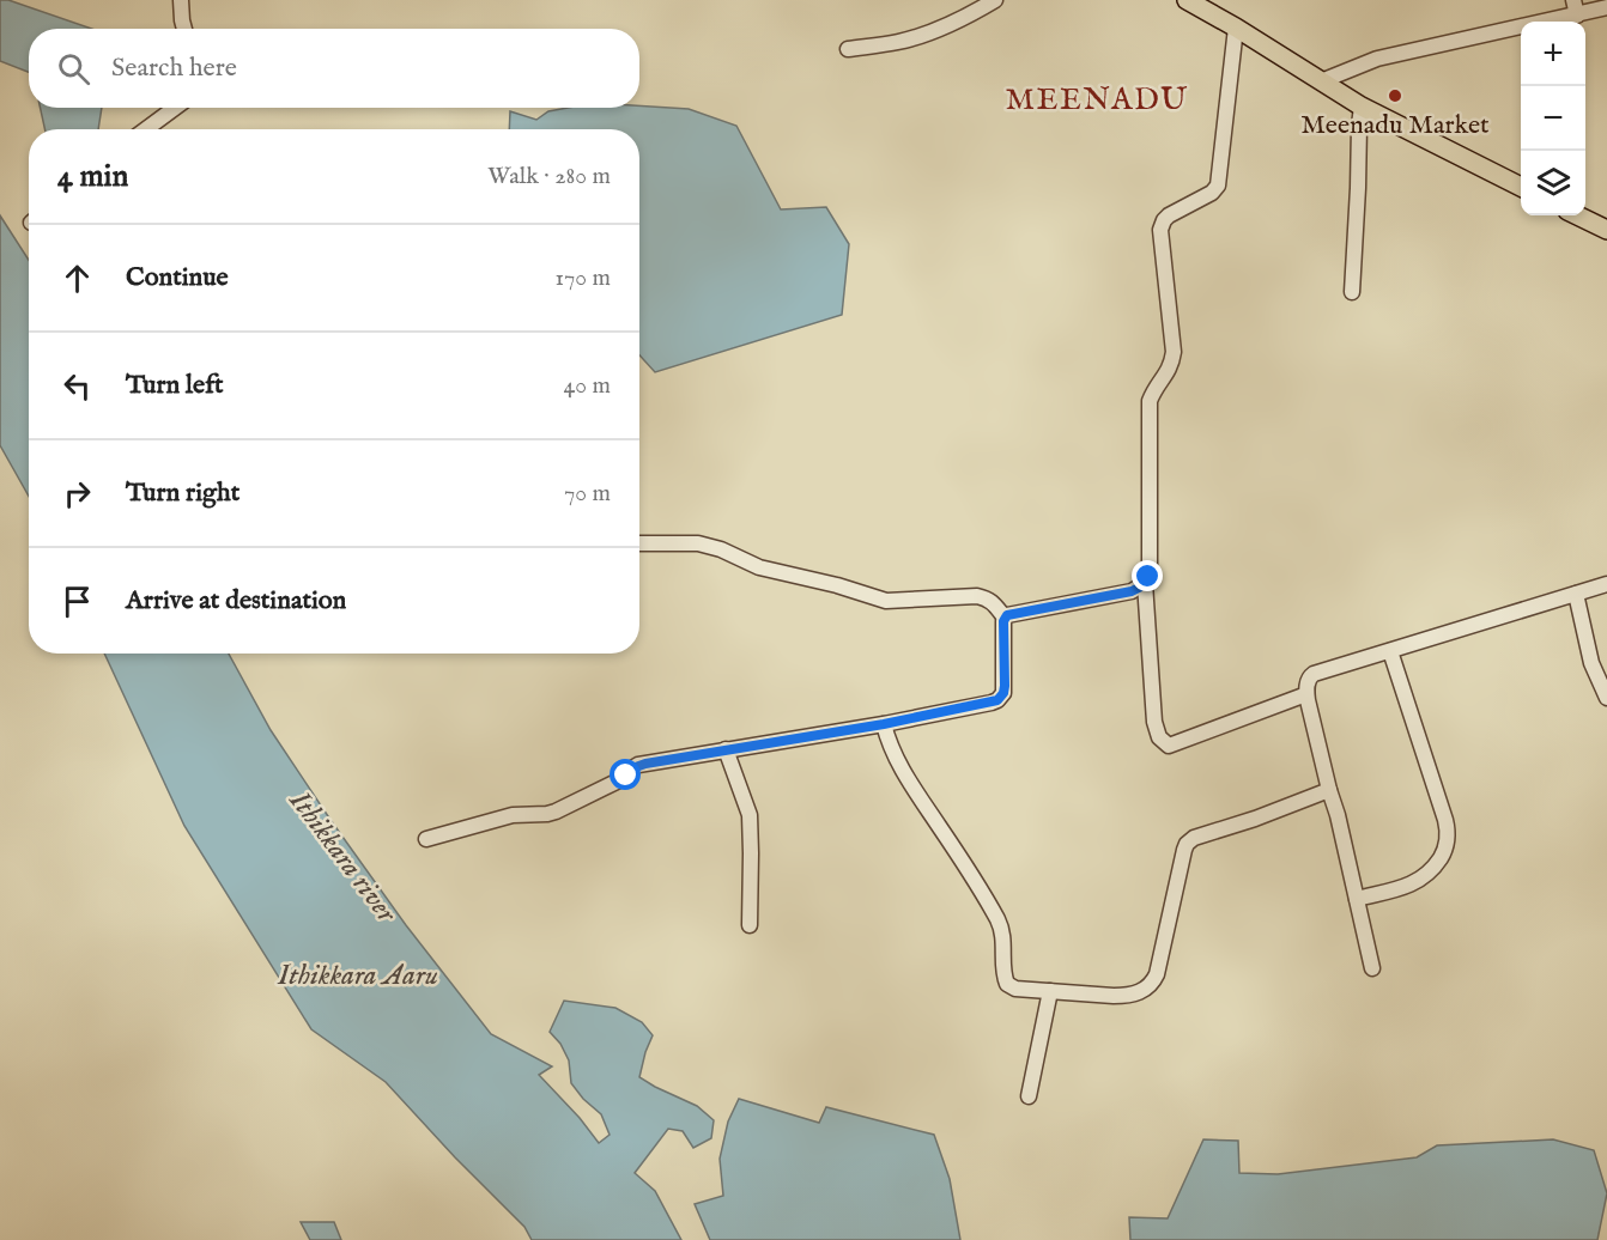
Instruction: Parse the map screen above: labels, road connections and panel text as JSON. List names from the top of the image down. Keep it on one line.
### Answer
{"districts":["MEENADU"],"water":["Ithikkara river","Ithikkara Aaru"],"places":["Meenadu Market"],"page":{"map_buttons":["+","−"],"search":"Search here","heading":["4 min","Walk · 280 m"],"list":[["Continue","170 m"],["Turn left","40 m"],["Turn right","70 m"],"Arrive at destination"]}}
